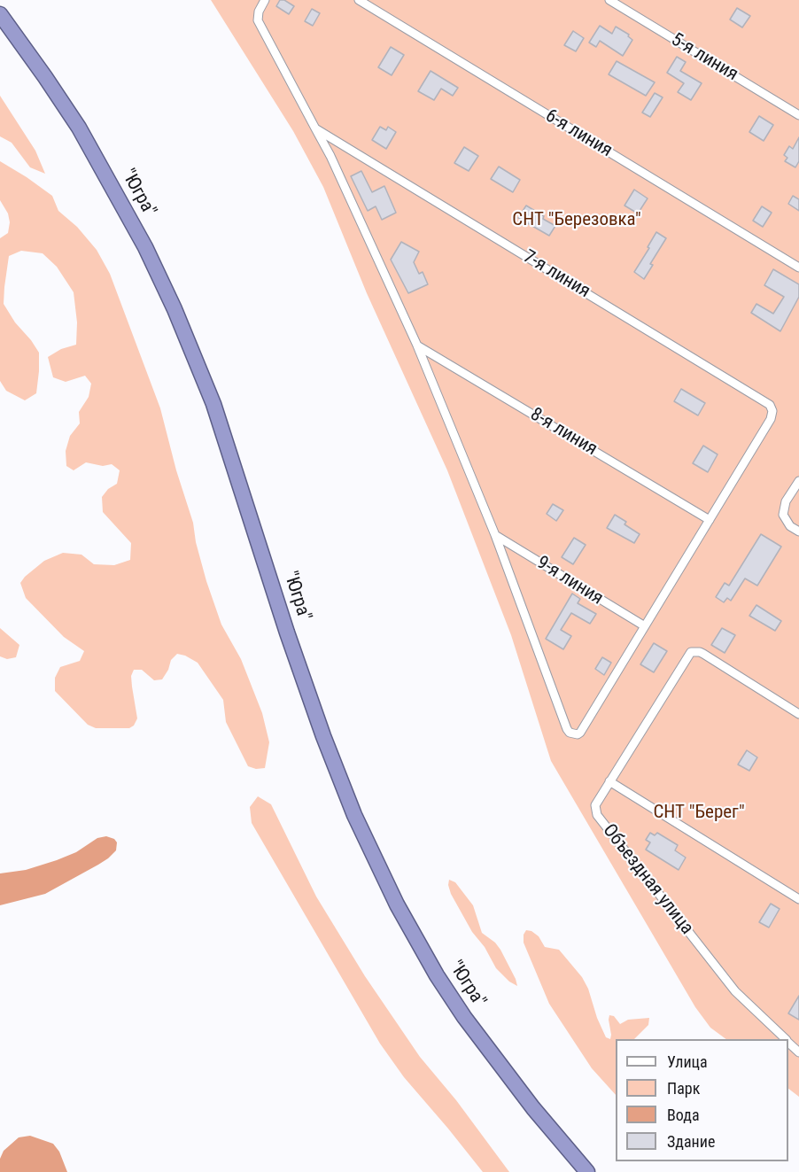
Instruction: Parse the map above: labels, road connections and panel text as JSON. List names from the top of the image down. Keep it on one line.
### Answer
{"streets":{"highway":["\"Югра\""],"street":["5-я линия","6-я линия","7-я линия","8-я линия","9-я линия","Объездная улица"]},"crossings":[["7-я линия","8-я линия"]],"parks":["СНТ \"Березовка\"","СНТ \"Берег\""],"legend":["Улица","Парк","Вода","Здание"]}
